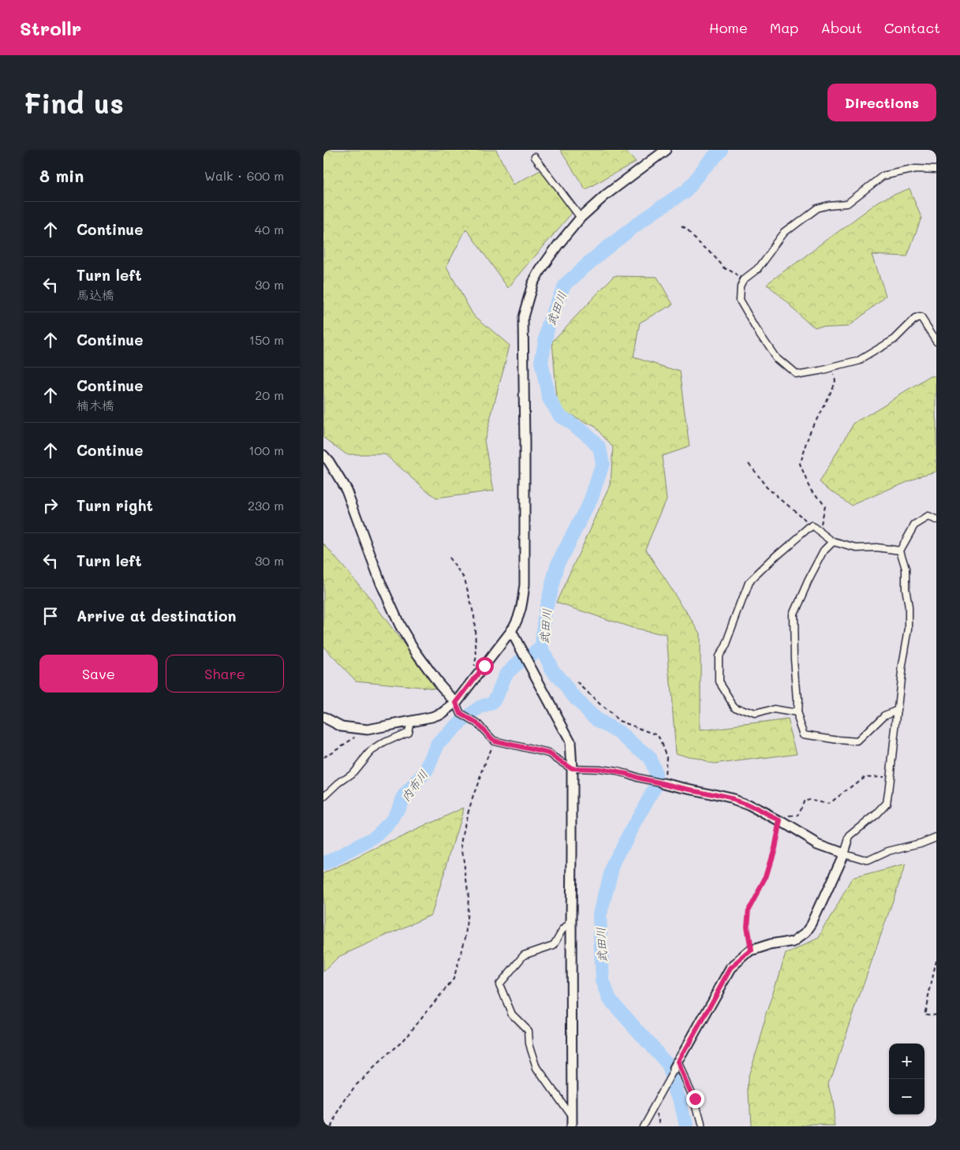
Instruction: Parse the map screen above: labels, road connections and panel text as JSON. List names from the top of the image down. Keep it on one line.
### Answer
{"water":["武田川","内布川"],"page":{"header":"Strollr","nav":["Home","Map","About","Contact"],"buttons":["Directions",["Save","Share"]],"title":"Find us","heading":["8 min","Walk · 600 m"],"list":[["Continue","40 m"],["Turn left","馬込橋","30 m"],["Continue","150 m"],["Continue","楠木橋","20 m"],["Continue","100 m"],["Turn right","230 m"],["Turn left","30 m"],"Arrive at destination"],"map_buttons":["+","−"]}}
